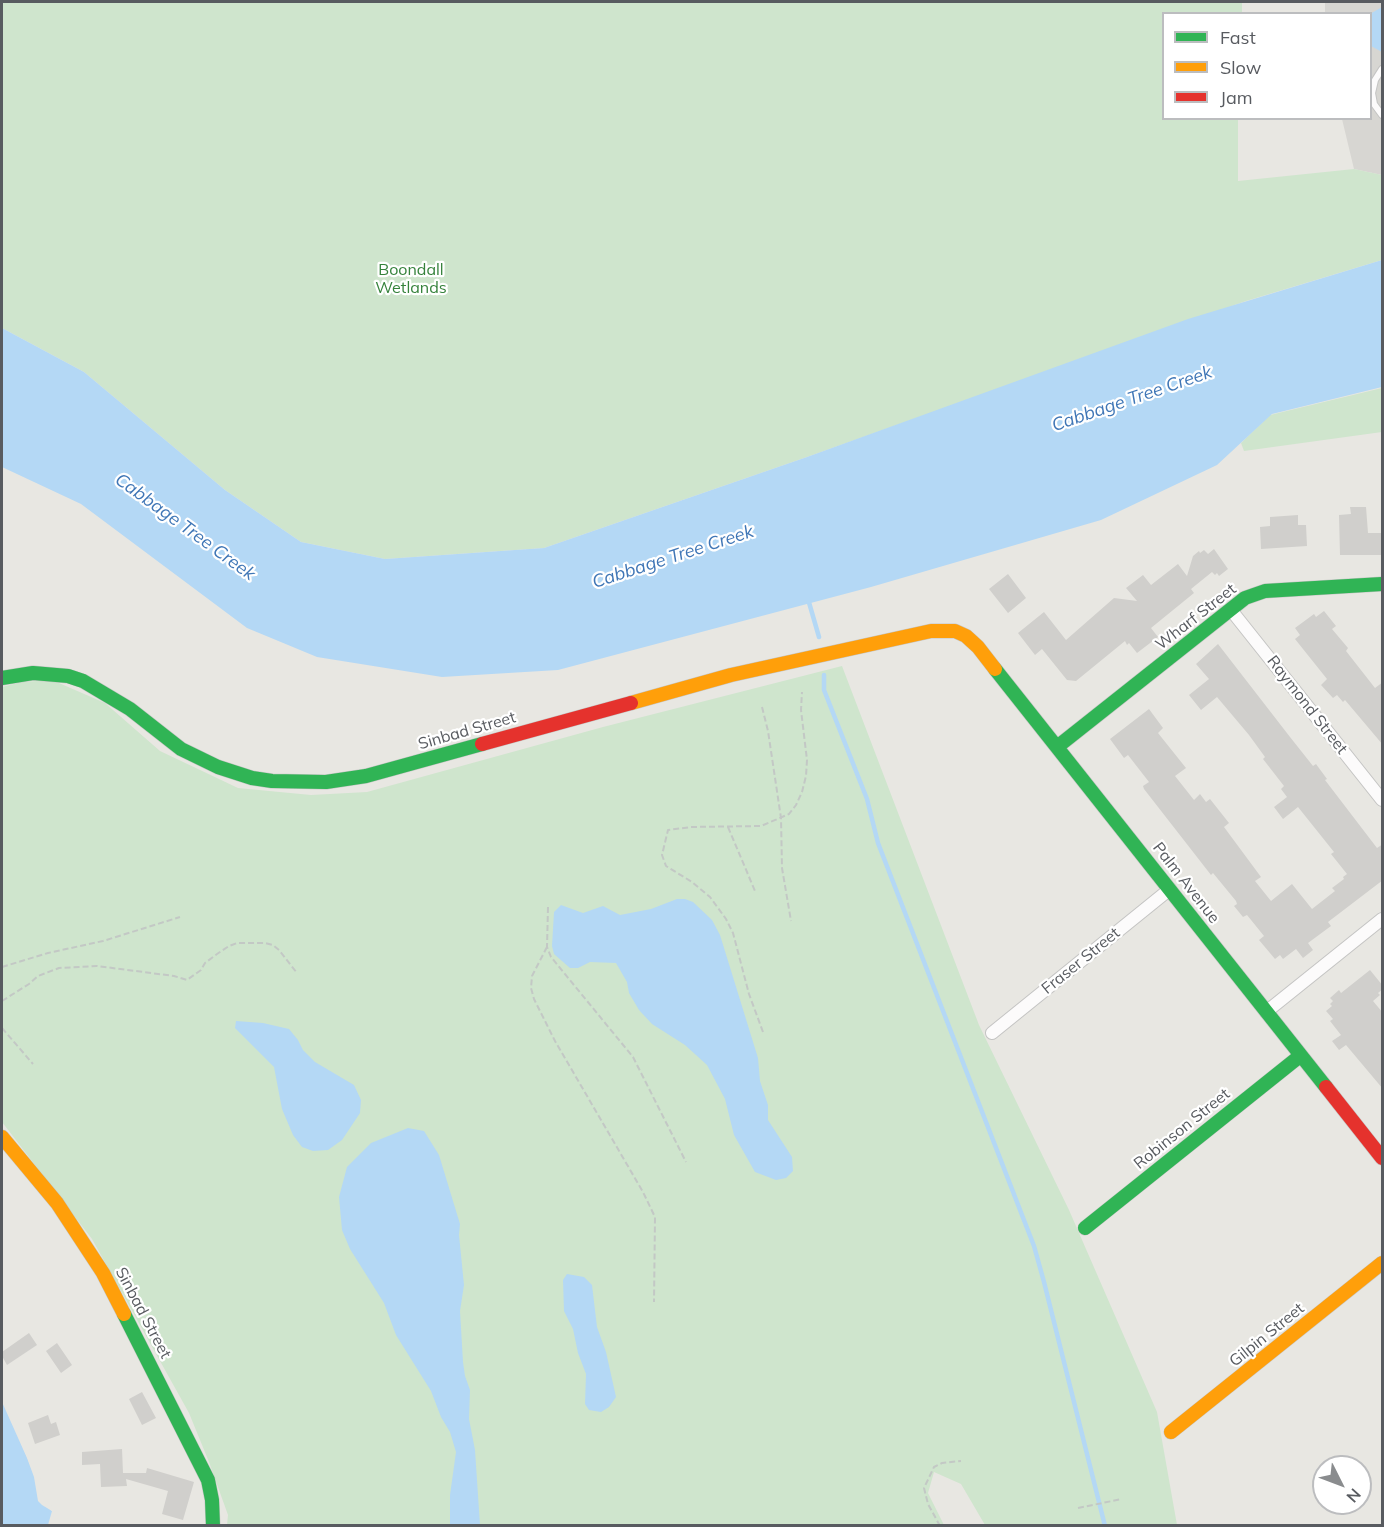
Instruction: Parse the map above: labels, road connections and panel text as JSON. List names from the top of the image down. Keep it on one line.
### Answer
{"streets":{"street":["Wharf Street","Raymond Street","Sinbad Street","Palm Avenue","Fraser Street","Robinson Street","Gilpin Street"]},"crossings":[["Wharf Street","Raymond Street"],["Wharf Street","Palm Avenue"],["Sinbad Street","Palm Avenue"],["Palm Avenue","Fraser Street"],["Palm Avenue","Robinson Street"]],"water":["Cabbage Tree Creek"],"parks":["Boondall Wetlands"],"legend":["Fast","Slow","Jam"],"north":"bottom right"}
